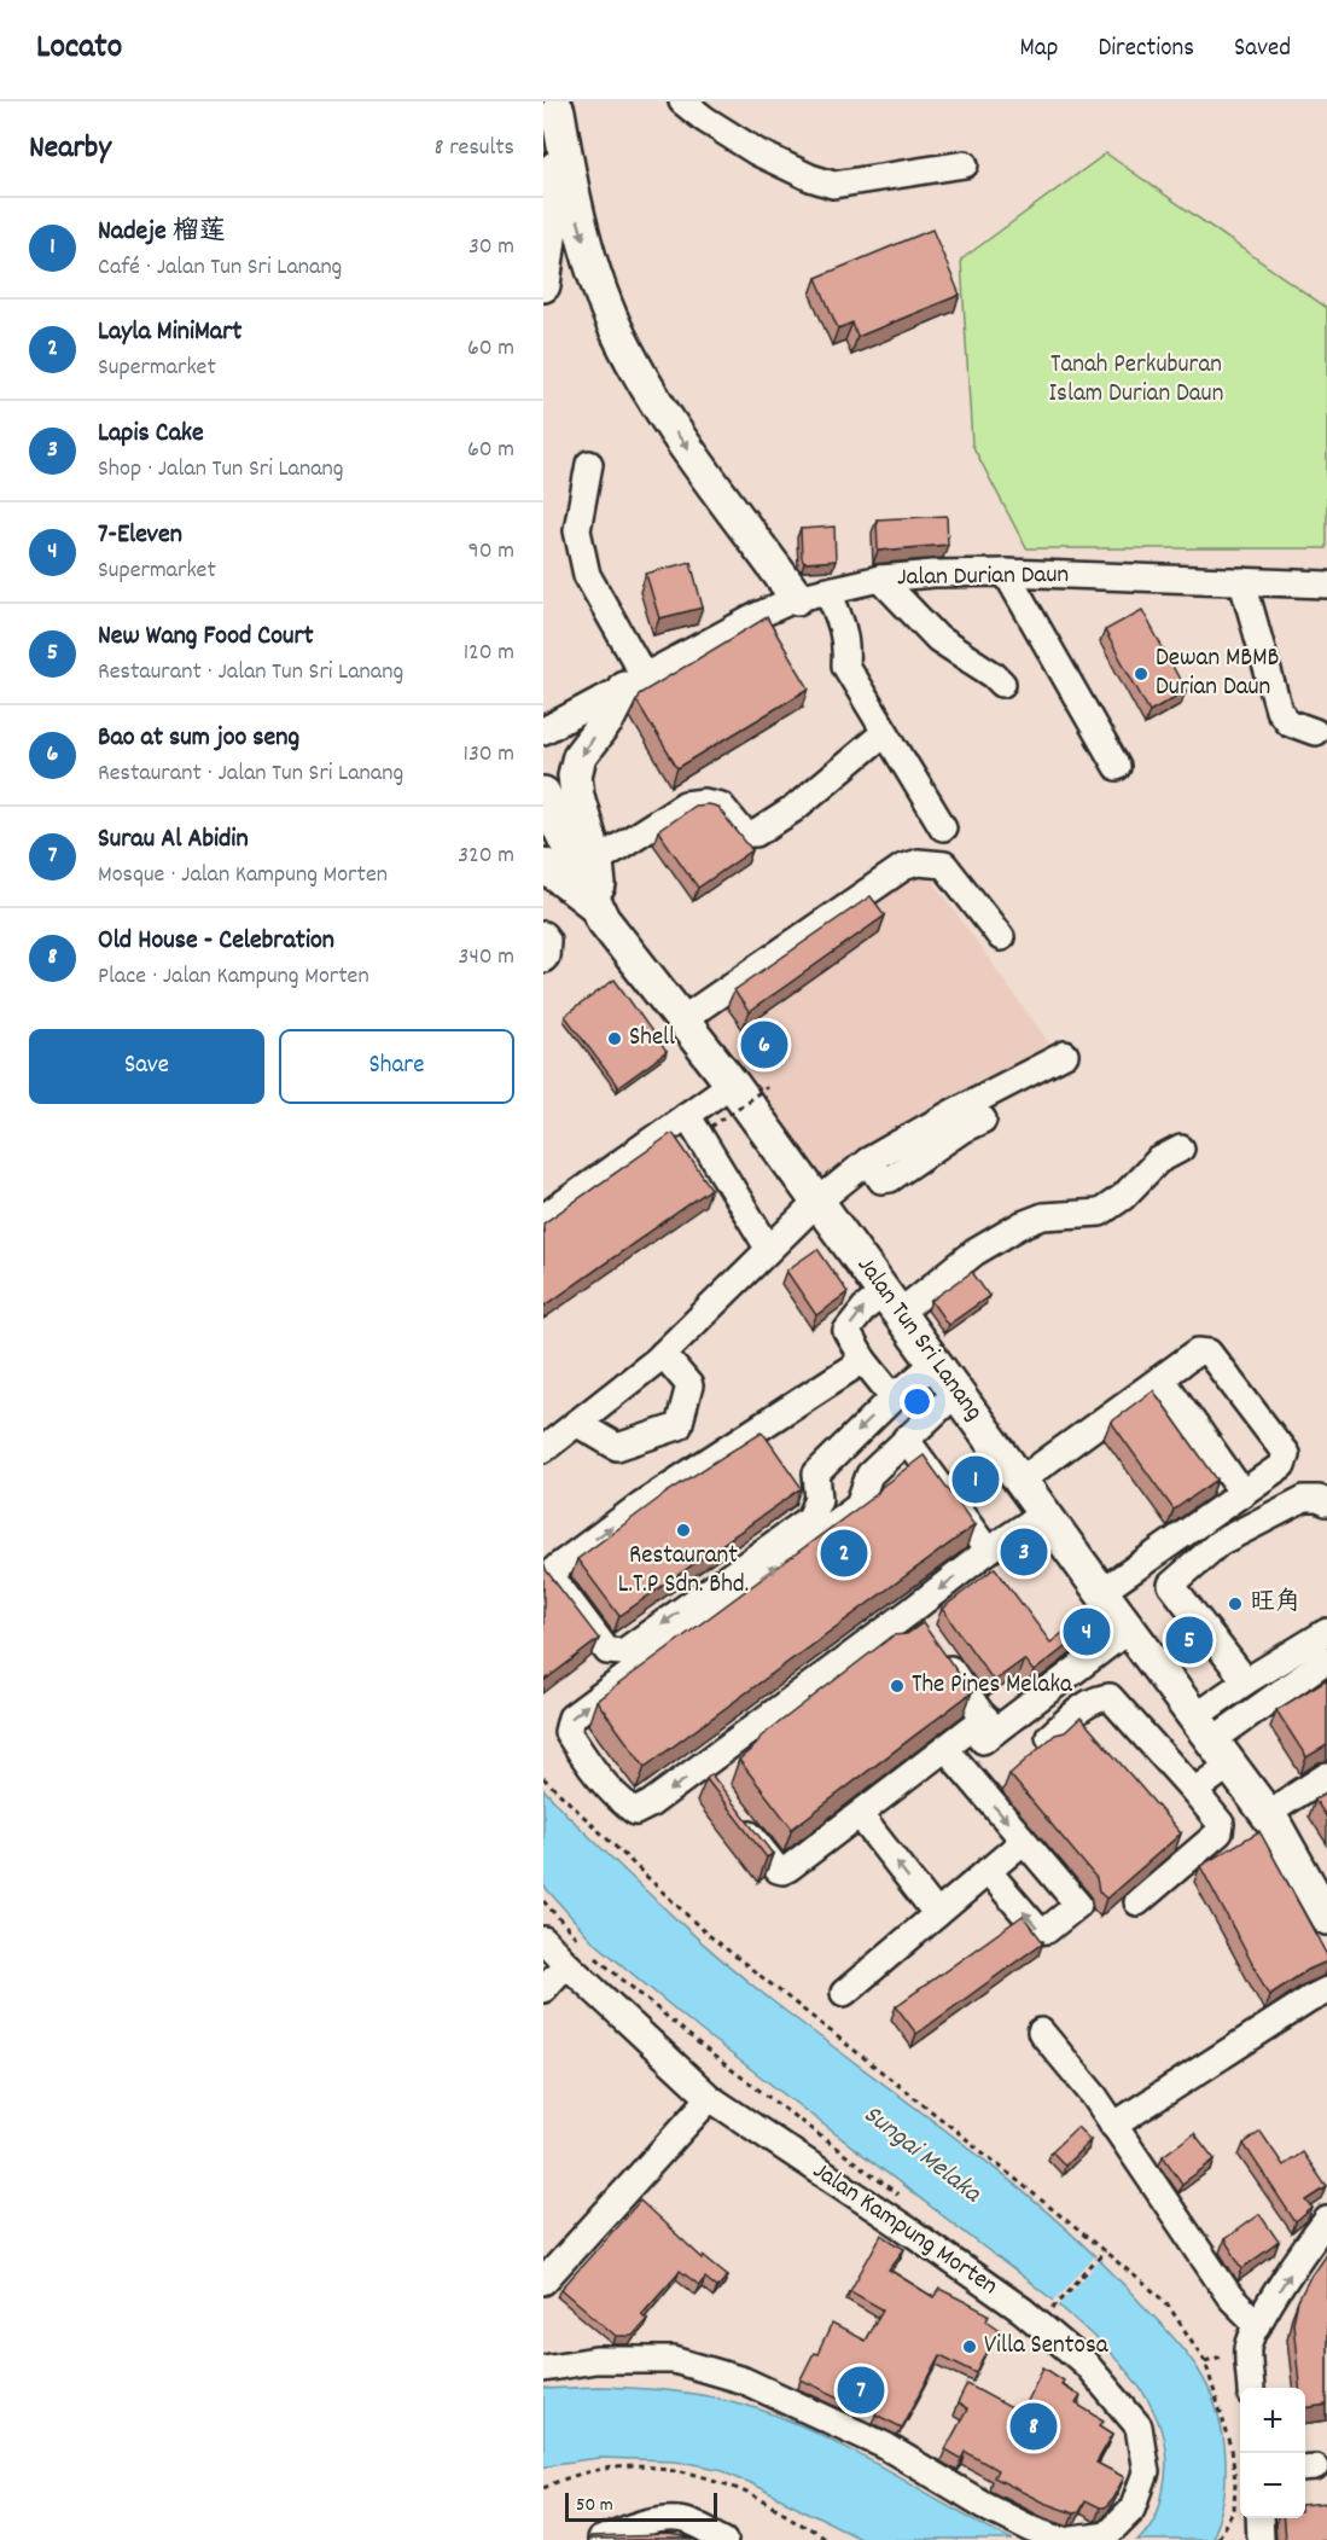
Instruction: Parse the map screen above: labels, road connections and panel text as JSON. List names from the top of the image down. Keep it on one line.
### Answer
{"streets":{"main road":["Jalan Tun Sri Lanang"],"street":["Jalan Durian Daun","Jalan Kampung Morten"]},"water":["Sungai Melaka"],"parks":["Tanah Perkuburan Islam Durian Daun"],"places":["Dewan MBMB Durian Daun","Shell","Restaurant L.T.P Sdn. Bhd.","旺角","The Pines Melaka","Villa Sentosa"],"scale_bar":"50 m","page":{"header":"Locato","nav":["Map","Directions","Saved"],"heading":["Nearby","8 results"],"list":[{"mark":"1","name":"Nadeje 榴莲","note":"Café · Jalan Tun Sri Lanang","value":"30 m"},{"mark":"2","name":"Layla MiniMart","note":"Supermarket","value":"60 m"},{"mark":"3","name":"Lapis Cake","note":"Shop · Jalan Tun Sri Lanang","value":"60 m"},{"mark":"4","name":"7-Eleven","note":"Supermarket","value":"90 m"},{"mark":"5","name":"New Wang Food Court","note":"Restaurant · Jalan Tun Sri Lanang","value":"120 m"},{"mark":"6","name":"Bao at sum joo seng","note":"Restaurant · Jalan Tun Sri Lanang","value":"130 m"},{"mark":"7","name":"Surau Al Abidin","note":"Mosque · Jalan Kampung Morten","value":"320 m"},{"mark":"8","name":"Old House - Celebration","note":"Place · Jalan Kampung Morten","value":"340 m"}],"buttons":["Save","Share"],"pins":["6","1","3","2","4","5","7","8"],"map_buttons":["+","−"],"scale":"50 m"}}
